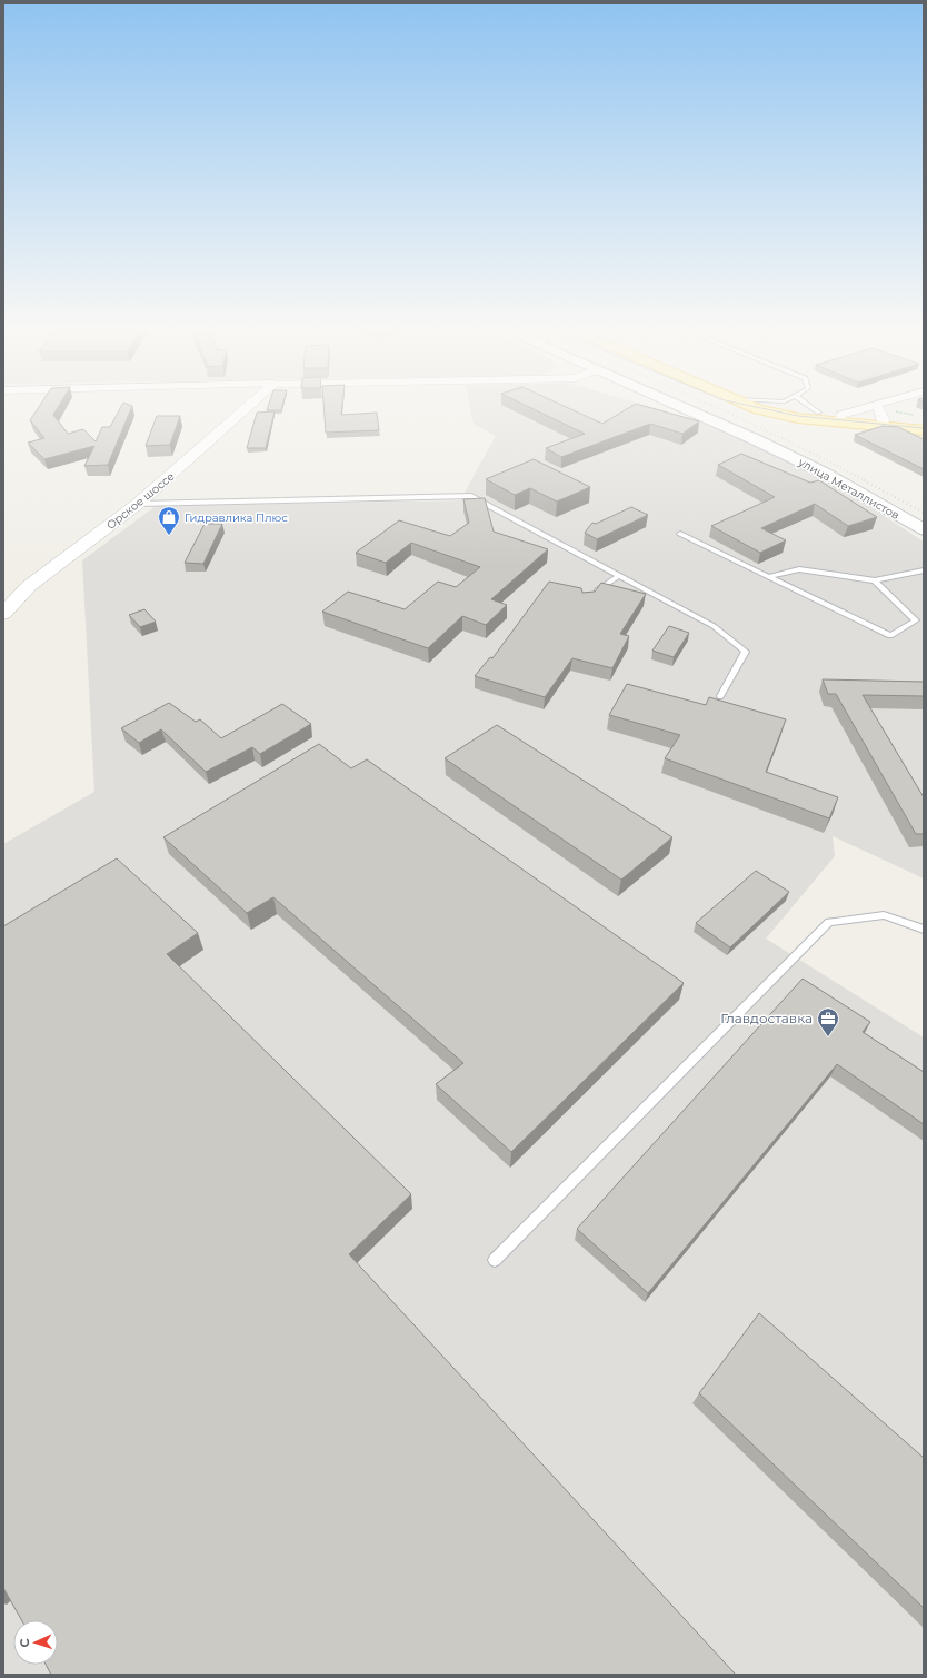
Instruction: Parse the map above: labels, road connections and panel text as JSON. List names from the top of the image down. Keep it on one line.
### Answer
{"streets":{"main road":["улица Металлистов"],"street":["Орское шоссе"]},"places":{"shop":["Гидравлика Плюс"],"office":["Главдоставка"]},"north":"left"}
